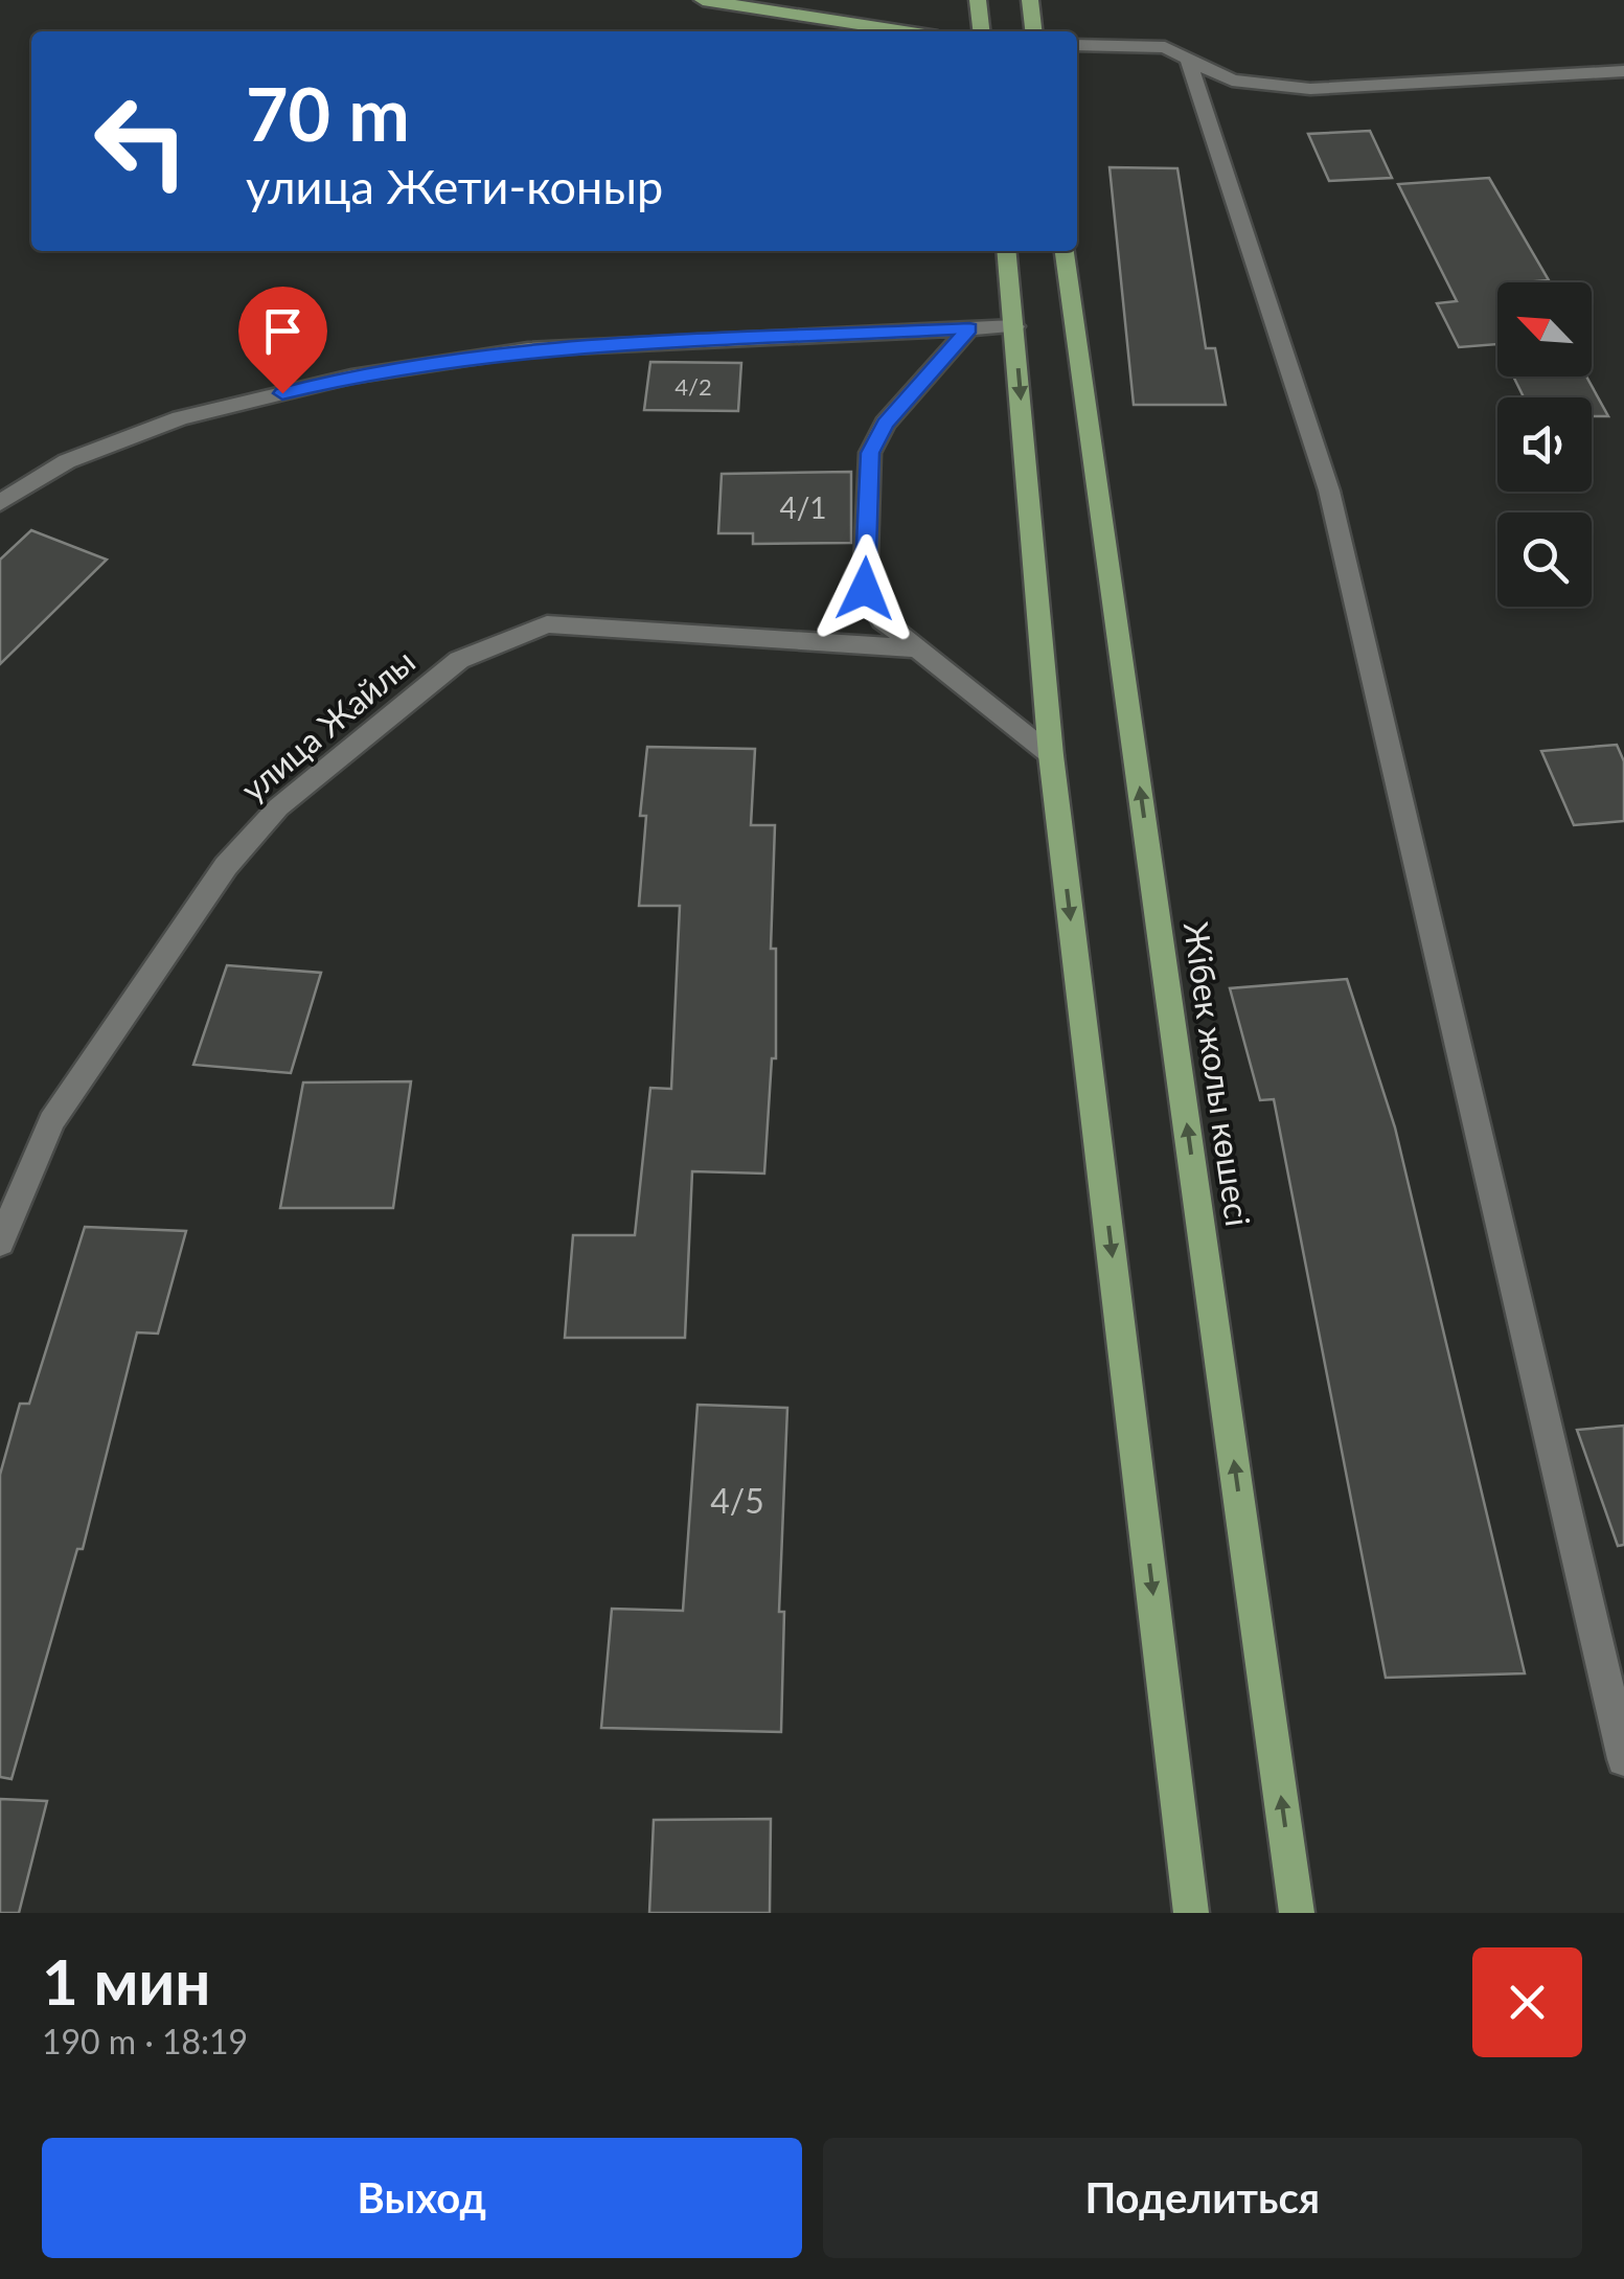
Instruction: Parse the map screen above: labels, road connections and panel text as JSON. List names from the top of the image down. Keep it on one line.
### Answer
{"streets":{"main road":["Жібек жолы көшесі"],"street":["улица Жайлы"]},"house_numbers":["4/2","4/1","4/5"],"north":"top left","page":{"turn":["70 m","улица Жети-коныр"],"heading":["1 мин","190 m · 18:19"],"buttons":["Выход","Поделиться"]}}
